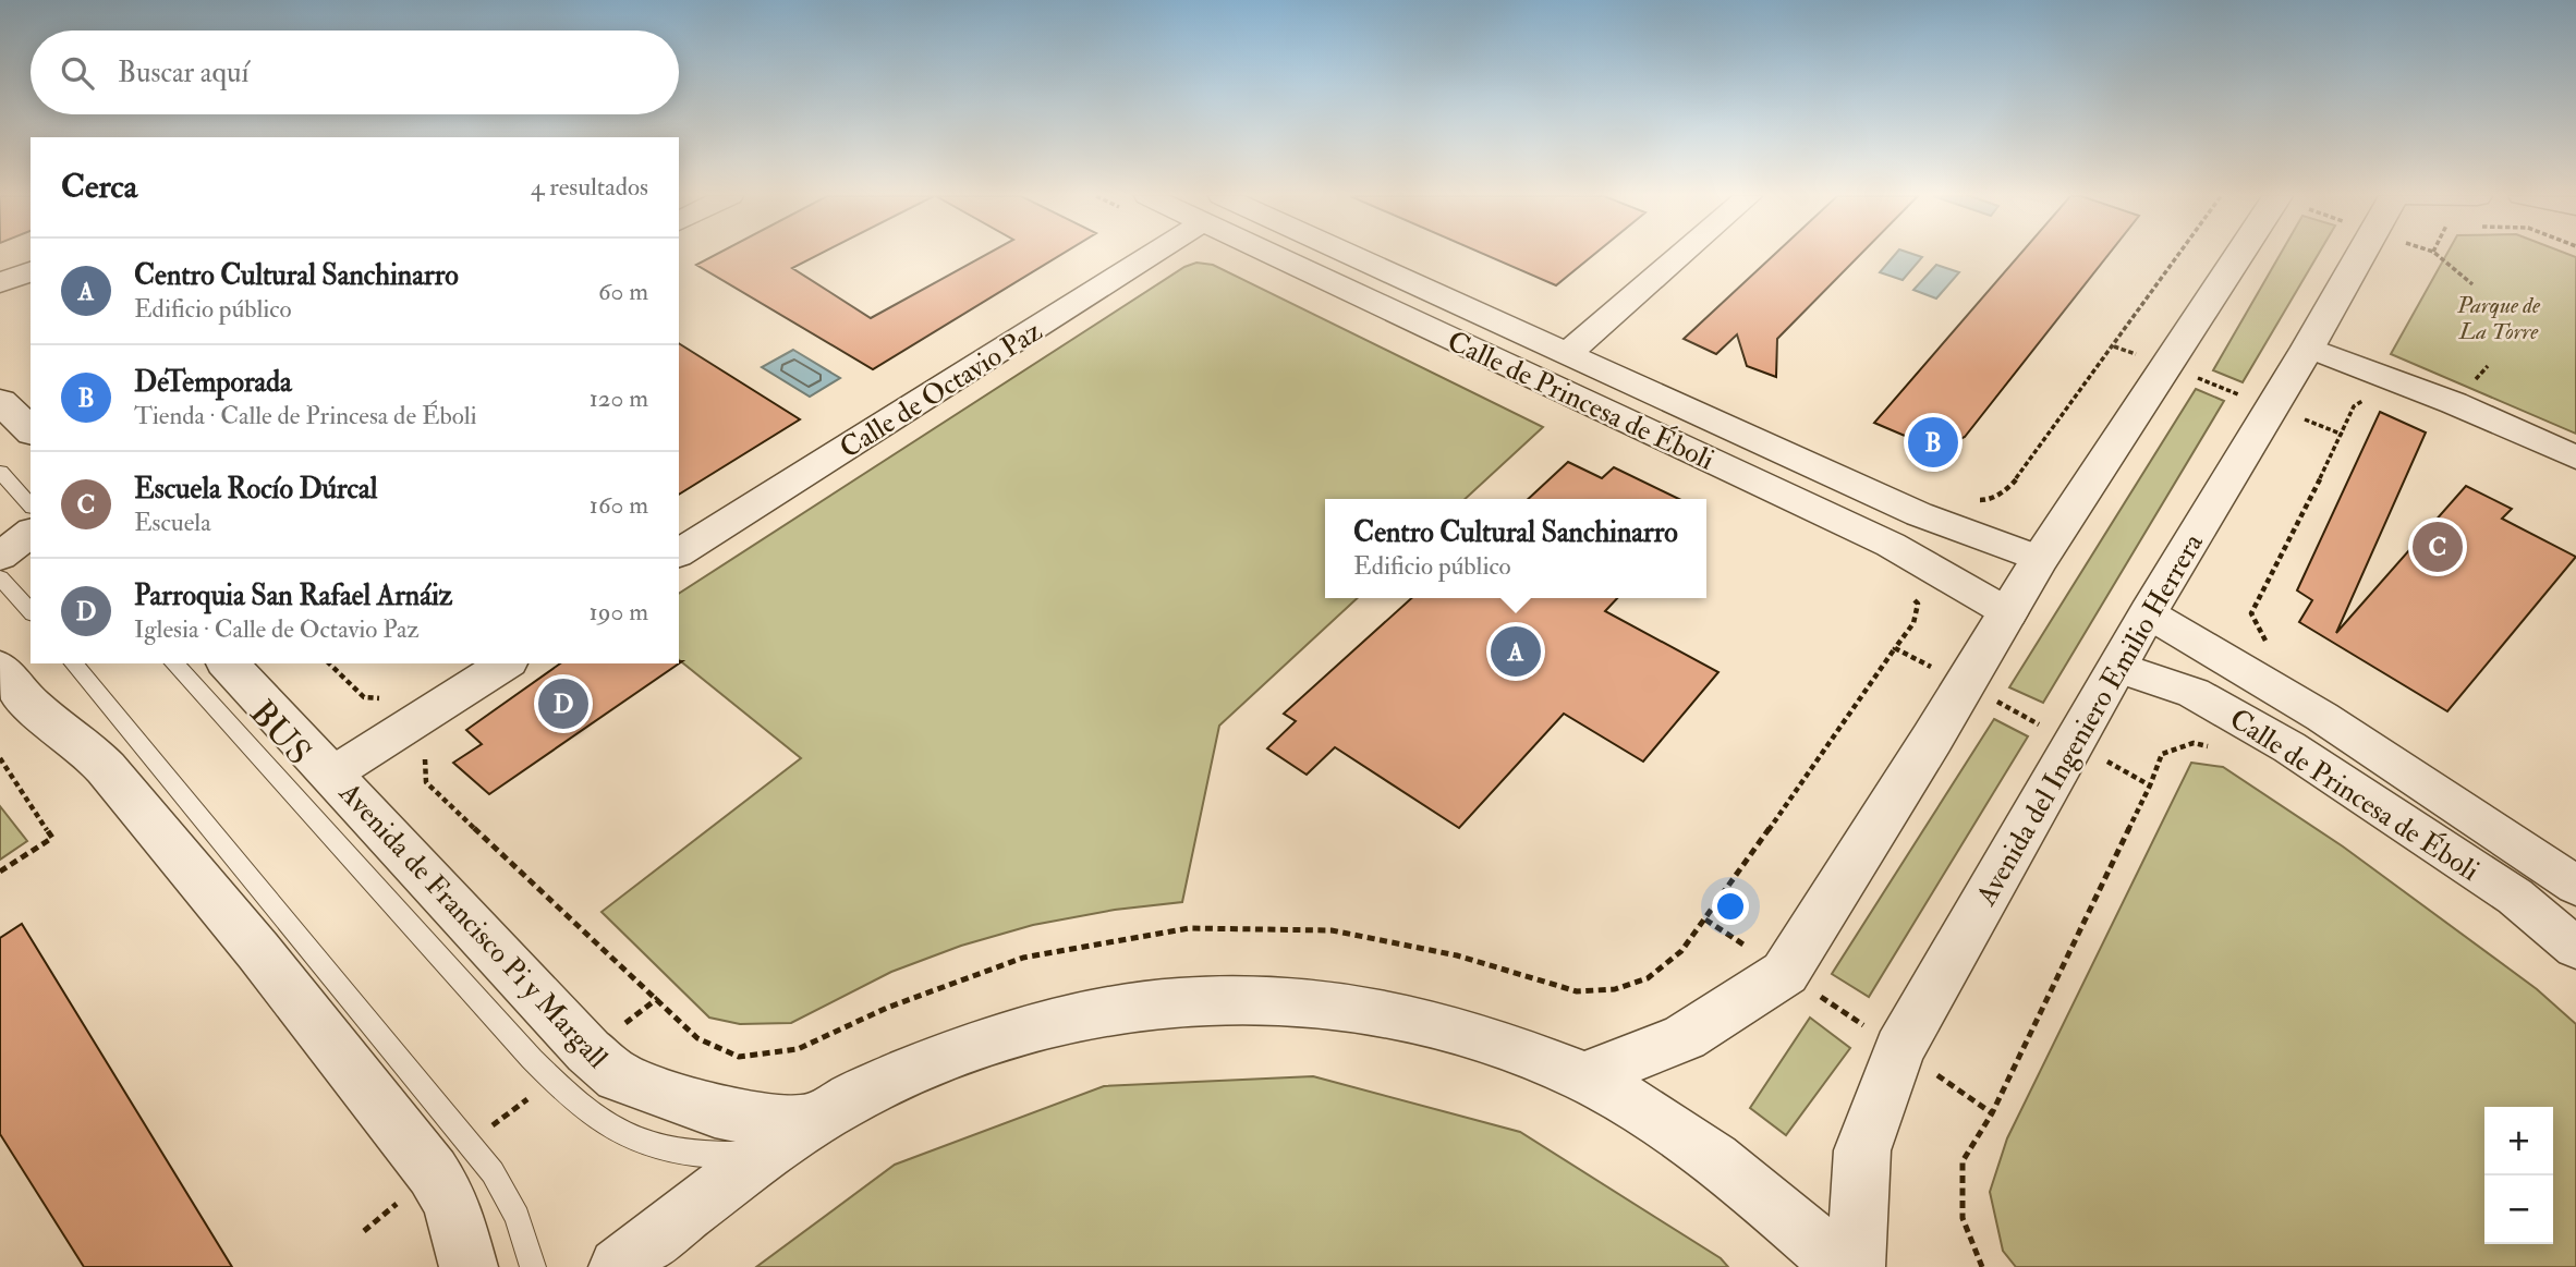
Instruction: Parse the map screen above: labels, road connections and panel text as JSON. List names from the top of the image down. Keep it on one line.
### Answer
{"streets":{"street":["Calle de Octavio Paz","Calle de Princesa de Éboli","Avenida del Ingeniero Emilio Herrera","Avenida de Francisco Pi y Margall"],"lane":["BUS"]},"crossings":[["Calle de Princesa de Éboli","Avenida del Ingeniero Emilio Herrera"],["BUS","Avenida de Francisco Pi y Margall"]],"parks":["Parque de La Torre"],"page":{"search":"Buscar aquí","heading":["Cerca","4 resultados"],"list":[{"mark":"A","name":"Centro Cultural Sanchinarro","note":"Edificio público","value":"60 m"},{"mark":"B","name":"DeTemporada","note":"Tienda · Calle de Princesa de Éboli","value":"120 m"},{"mark":"C","name":"Escuela Rocío Dúrcal","note":"Escuela","value":"160 m"},{"mark":"D","name":"Parroquia San Rafael Arnáiz","note":"Iglesia · Calle de Octavio Paz","value":"190 m"}],"pins":["B","C","A","D"],"popup":["Centro Cultural Sanchinarro","Edificio público"],"map_buttons":["+","−"]}}
